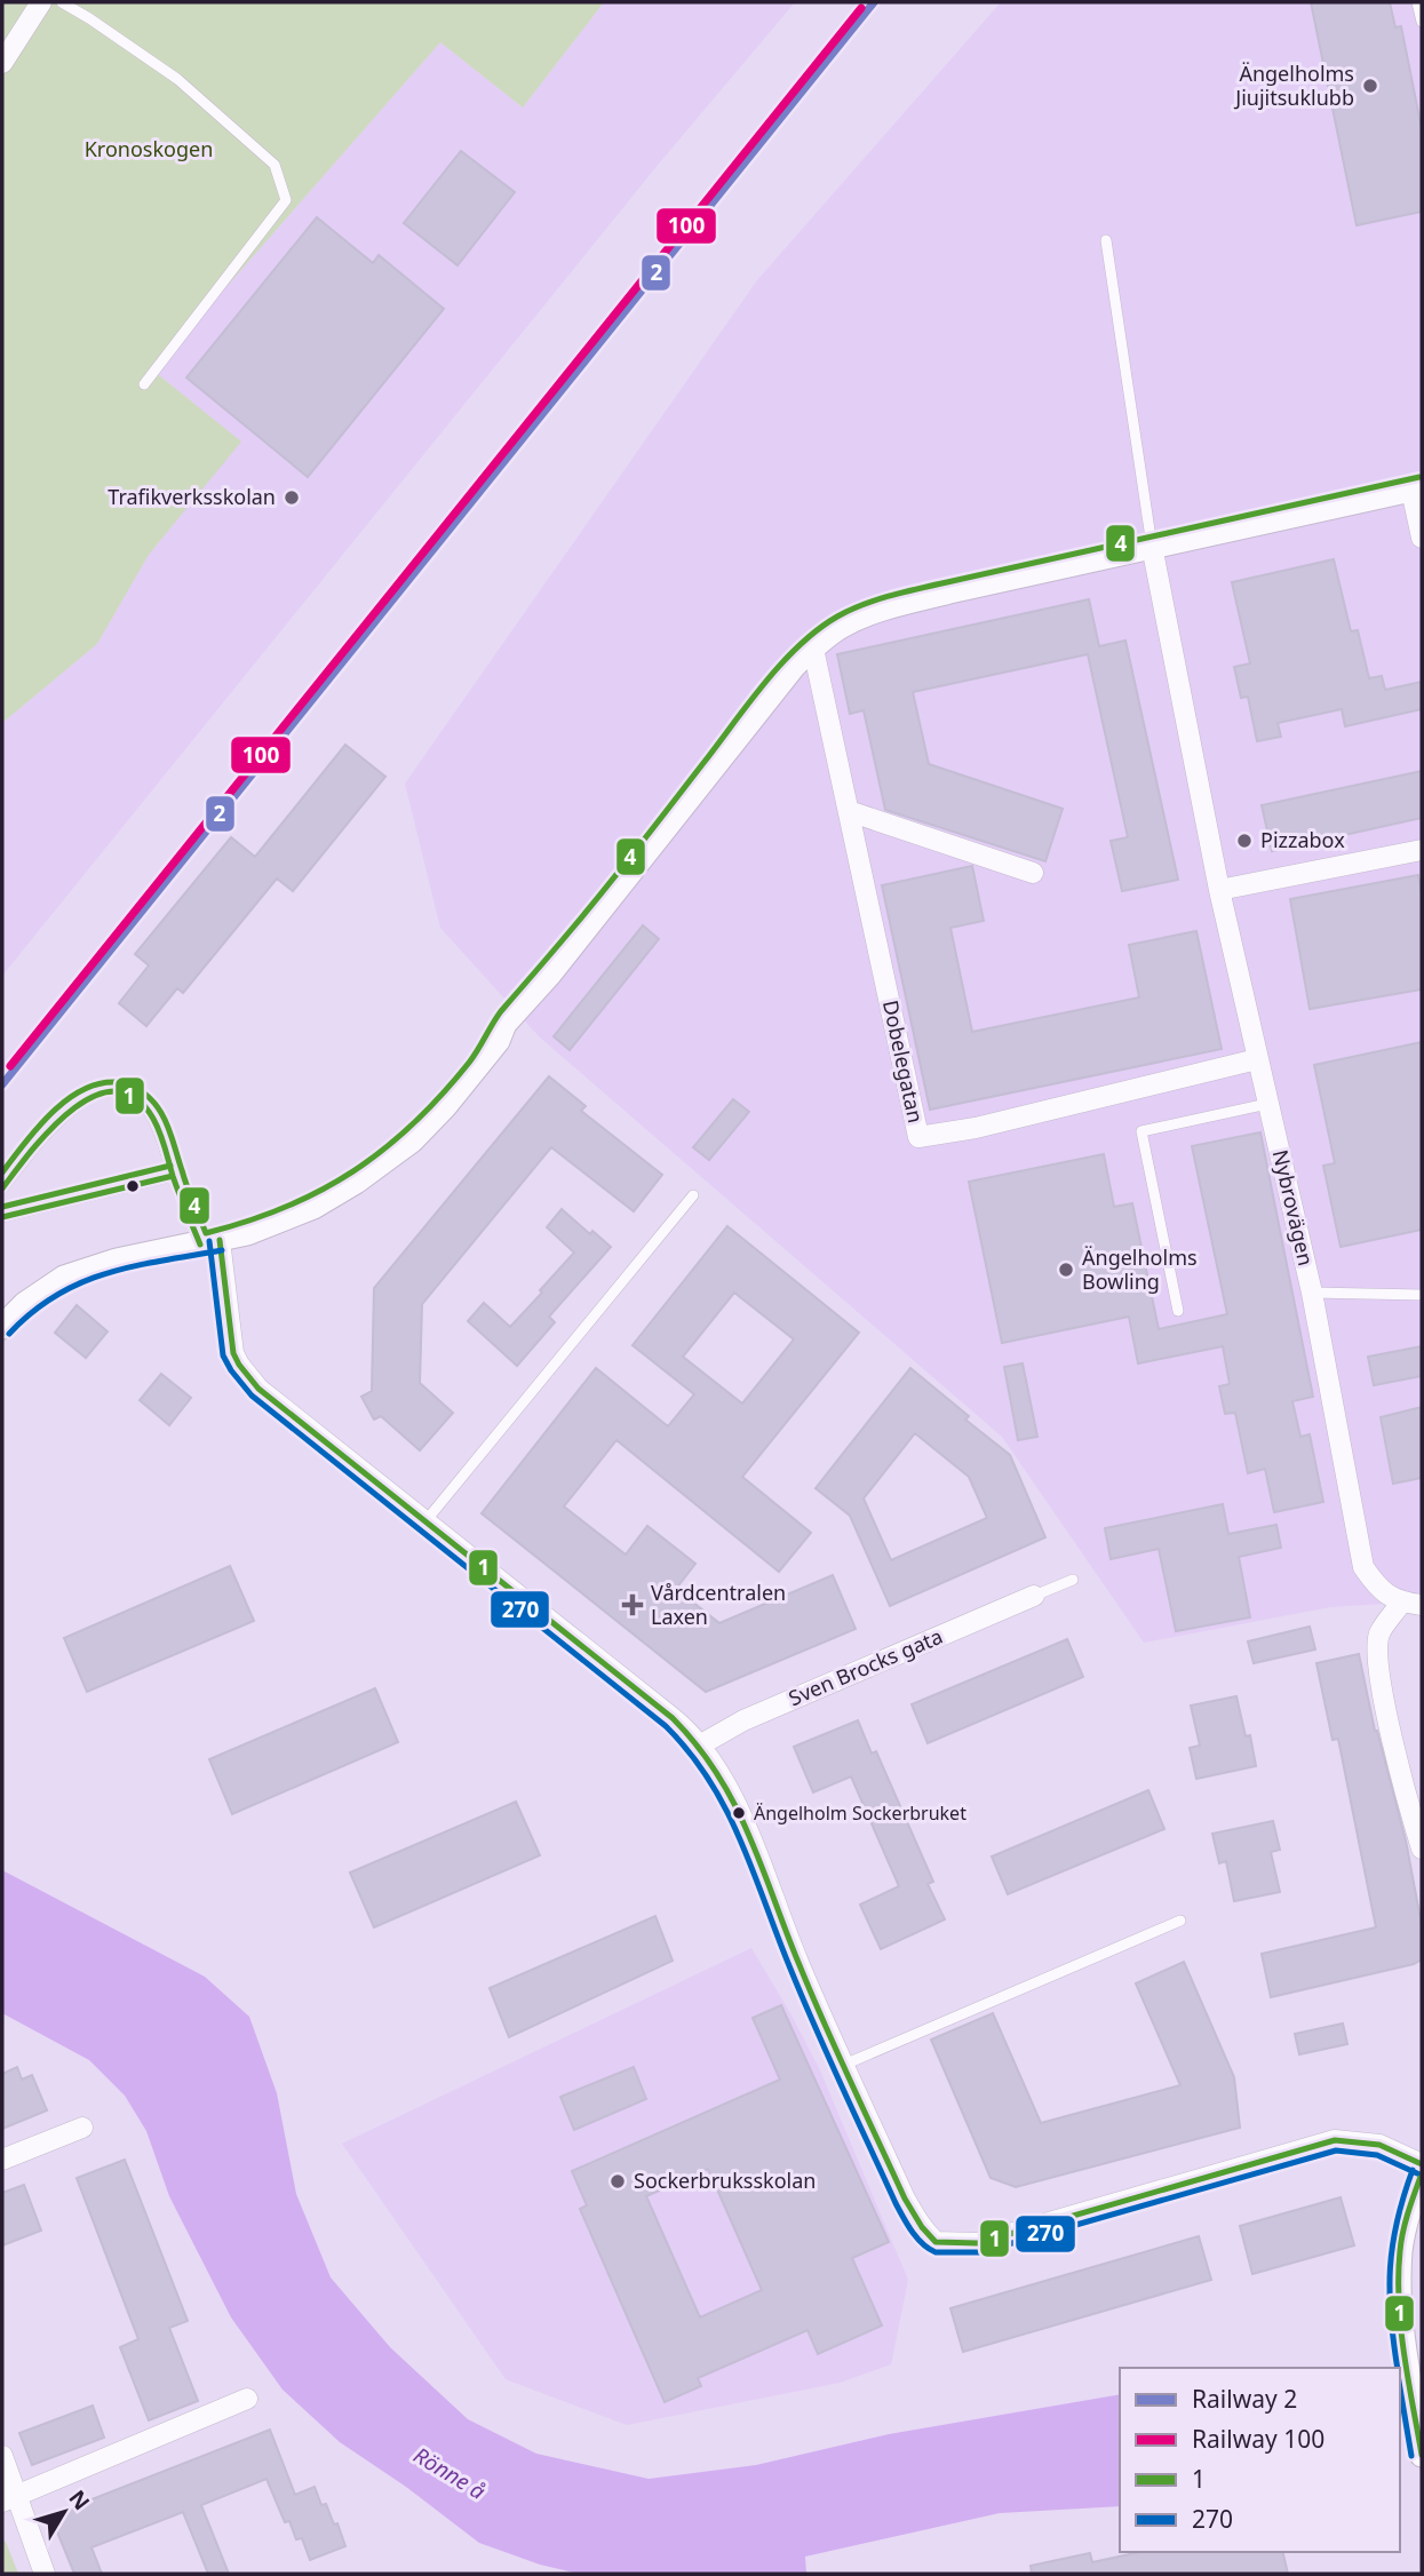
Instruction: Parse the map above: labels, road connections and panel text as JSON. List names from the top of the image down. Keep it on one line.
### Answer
{"streets":{"street":["Dobelegatan","Nybrovägen","Sven Brocks gata"]},"crossings":[["Dobelegatan","Nybrovägen"]],"water":["Rönne å"],"parks":["Kronoskogen"],"places":{"other":["Ängelholms Jiujitsuklubb","Trafikverksskolan","Pizzabox","Ängelholms Bowling","Ängelholm Sockerbruket","Sockerbruksskolan"],"health":["Vårdcentralen Laxen"]},"lines":["rail line 2","rail line 100","transit line 4","transit line 1","transit line 270"],"legend":["Railway 2","Railway 100","1","270"],"north":"top right"}
